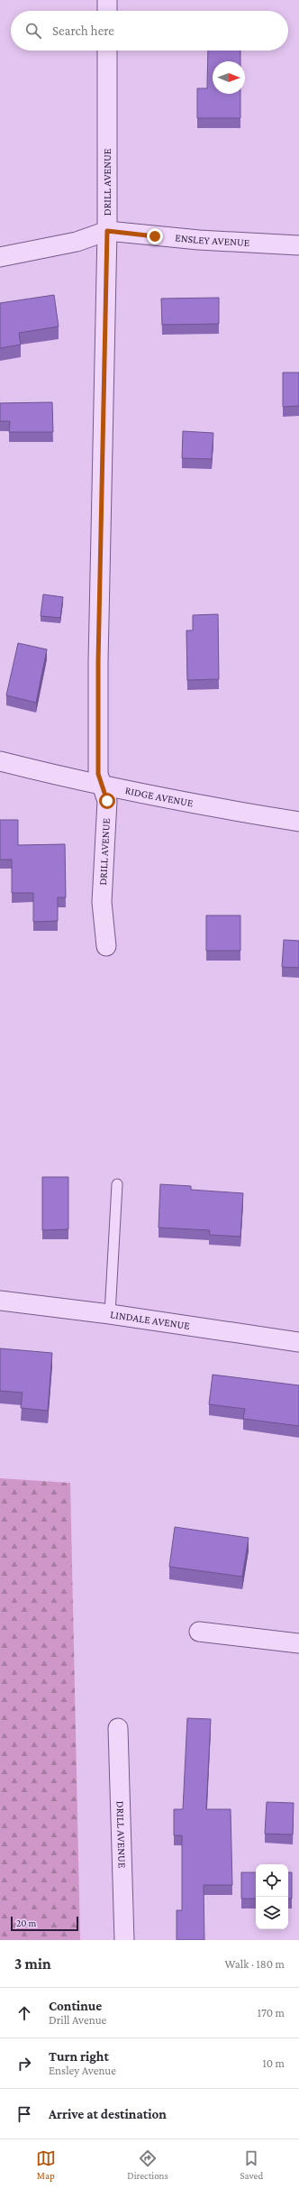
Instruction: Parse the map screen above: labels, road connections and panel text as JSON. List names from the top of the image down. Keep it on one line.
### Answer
{"streets":{"street":["DRILL AVENUE","ENSLEY AVENUE","RIDGE AVENUE","LINDALE AVENUE"]},"crossings":[["DRILL AVENUE","ENSLEY AVENUE"],["DRILL AVENUE","RIDGE AVENUE"]],"scale_bar":"20 m","north":"right","page":{"search":"Search here","scale":"20 m","heading":["3 min","Walk · 180 m"],"list":[["Continue","Drill Avenue","170 m"],["Turn right","Ensley Avenue","10 m"],"Arrive at destination"],"nav":["Map","Directions","Saved"]}}
